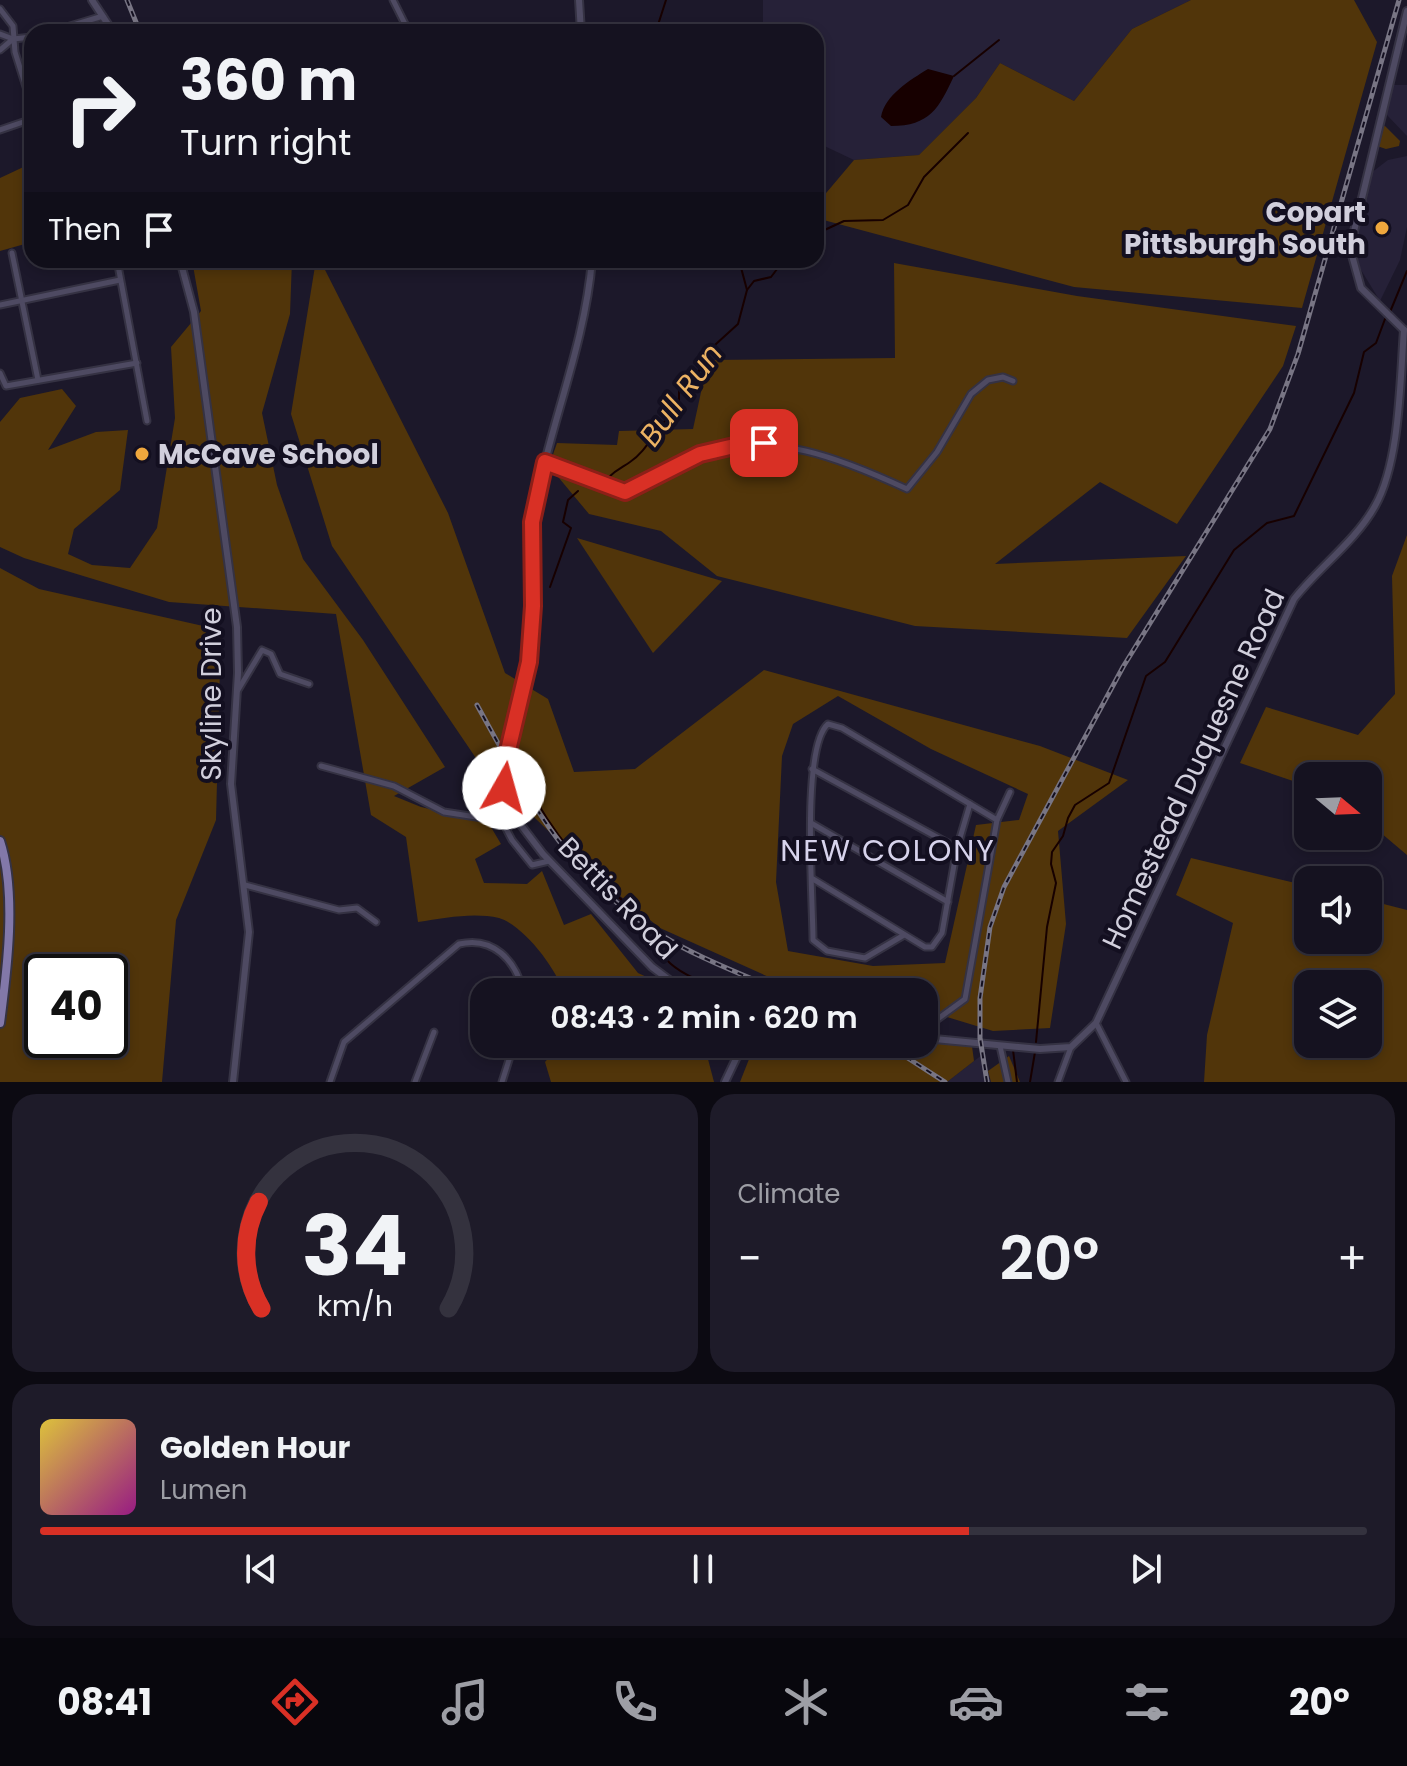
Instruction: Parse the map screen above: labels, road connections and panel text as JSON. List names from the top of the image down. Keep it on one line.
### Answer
{"streets":{"street":["Skyline Drive","Homestead Duquesne Road","Bettis Road"]},"districts":["NEW COLONY"],"water":["Bull Run"],"places":["Copart Pittsburgh South","McCave School"],"north":"right","page":{"turn":["360 m","Turn right"],"then":"Then","limit":"40","trip":"08:43 · 2 min · 620 m","tile":"Climate","heat":["−","20°","+"],"song":["Golden Hour","Lumen"],"tabs":["08:41","20°"],"gauge":["34","km/h"]}}
